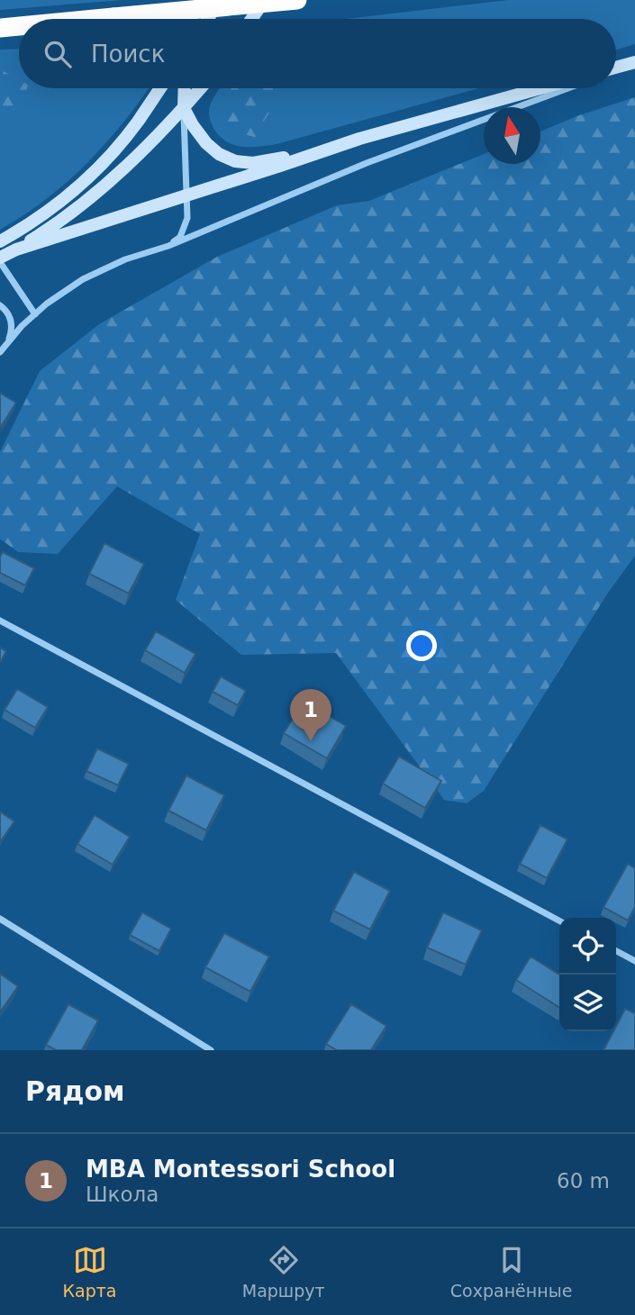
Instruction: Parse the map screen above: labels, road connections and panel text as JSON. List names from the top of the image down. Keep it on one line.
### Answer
{"north":"top","page":{"search":"Поиск","pins":"1","heading":"Рядом","list":[{"mark":"1","name":"MBA Montessori School","note":"Школа","value":"60 m"}],"nav":["Карта","Маршрут","Сохранённые"]}}
